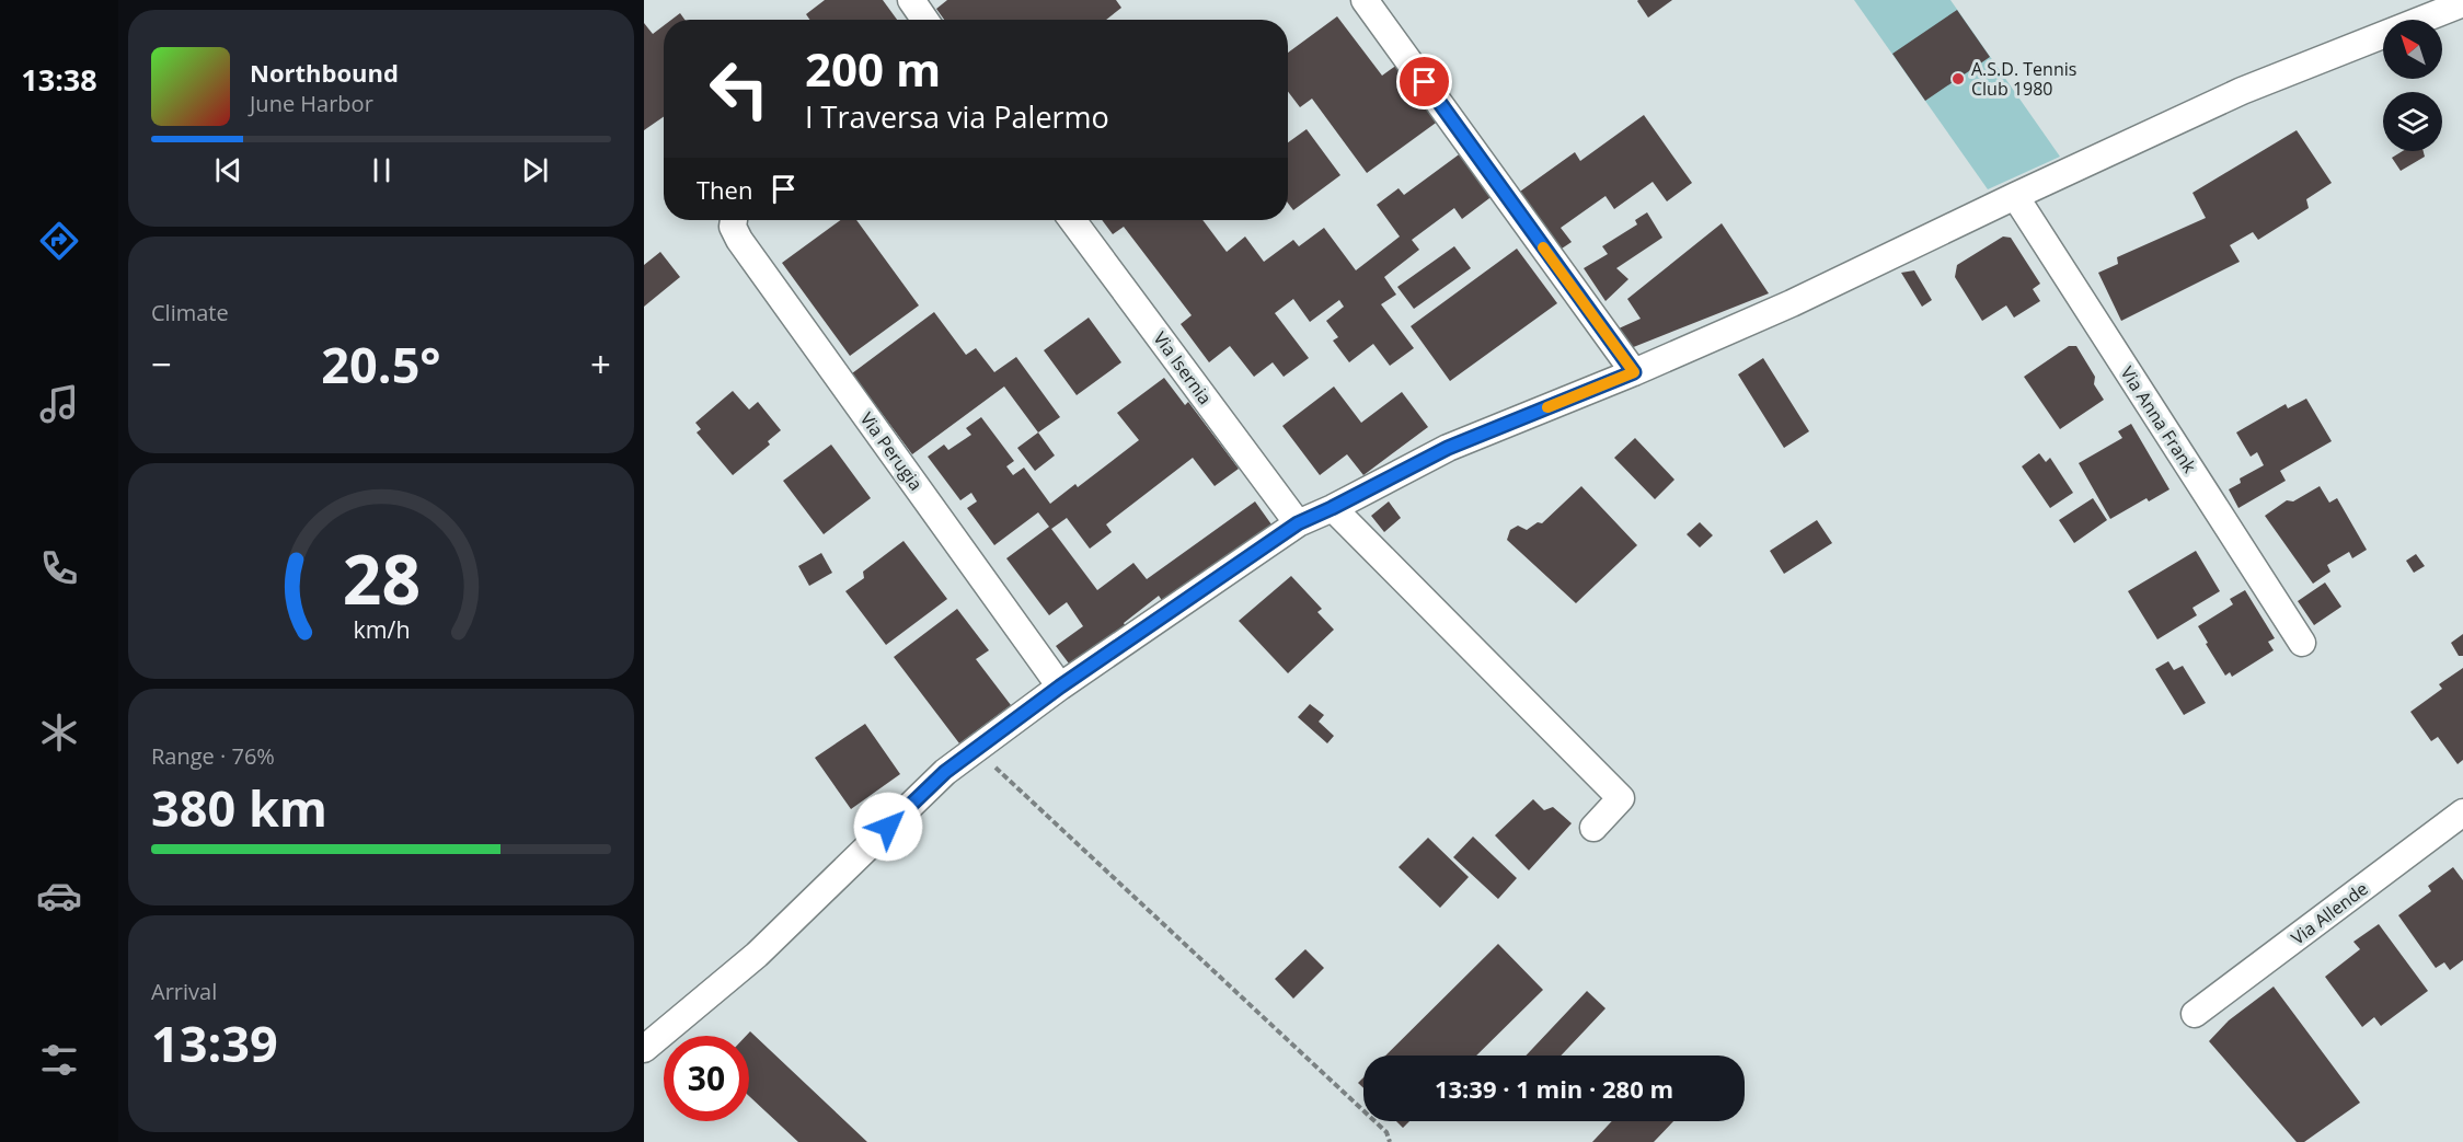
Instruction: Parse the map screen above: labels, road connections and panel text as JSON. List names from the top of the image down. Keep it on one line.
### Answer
{"streets":{"street":["Via Isernia","Via Anna Frank","Via Perugia","Via Allende"]},"places":["A.S.D. Tennis Club 1980"],"north":"top left","page":{"tabs":"13:38","turn":["200 m","I Traversa via Palermo"],"song":["Northbound","June Harbor"],"then":"Then","tile":["Climate",["Range · 76%","380 km"],["Arrival","13:39"]],"heat":["−","20.5°","+"],"limit":"30","trip":"13:39 · 1 min · 280 m","gauge":["28","km/h"]}}
